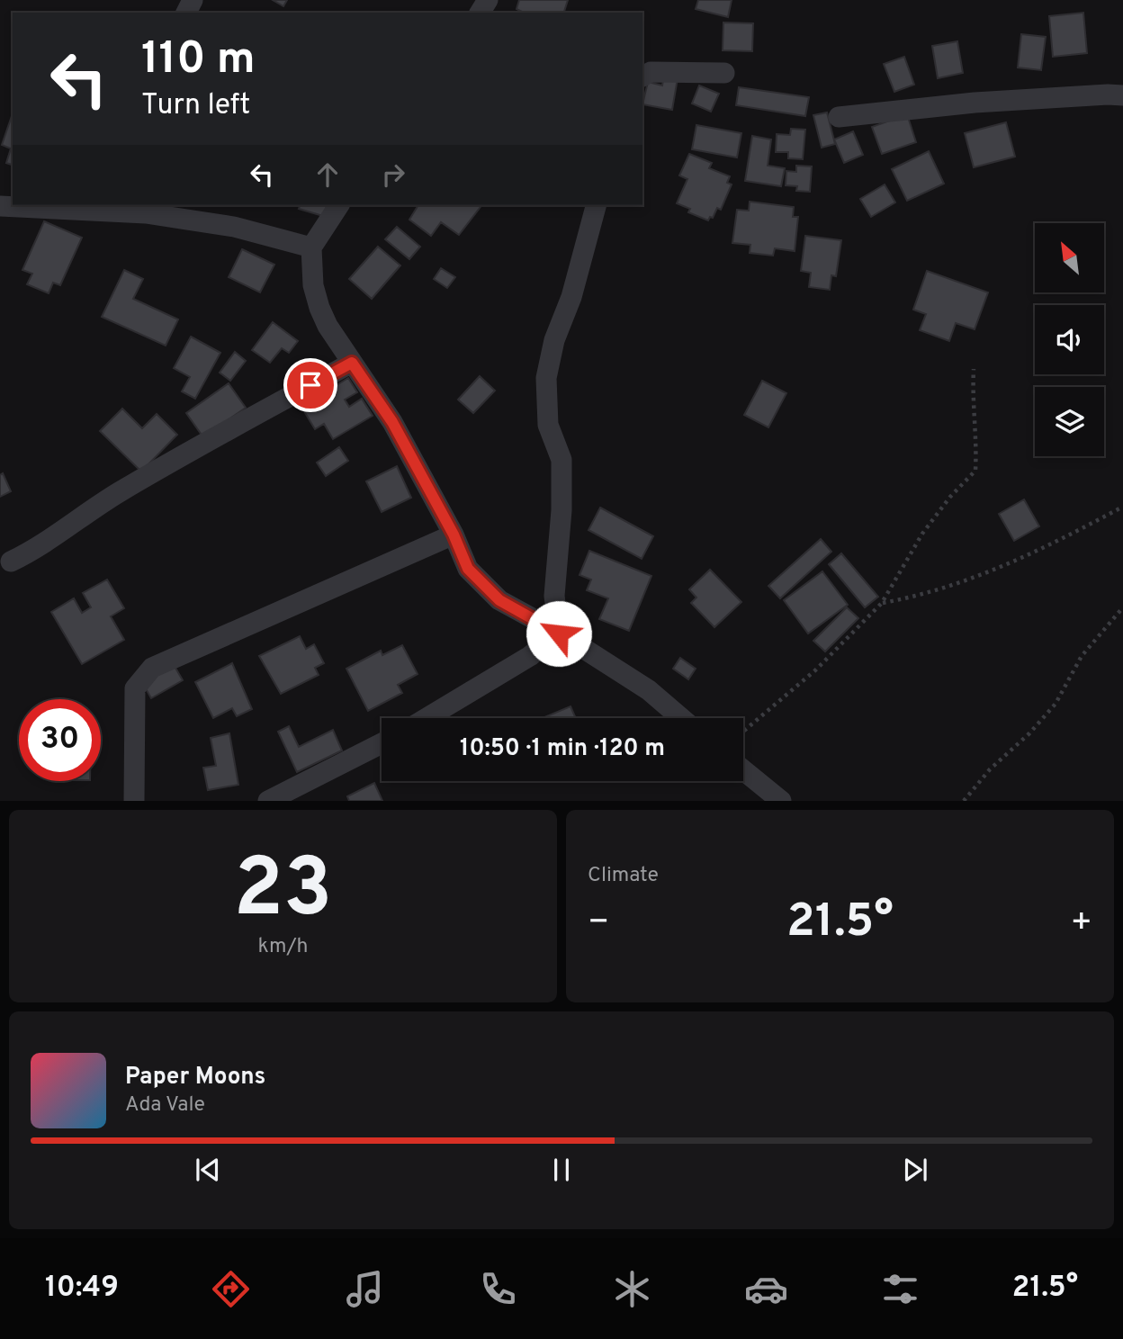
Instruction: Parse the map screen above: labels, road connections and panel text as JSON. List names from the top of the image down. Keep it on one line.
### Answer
{"north":"top left","page":{"turn":["110 m","Turn left"],"limit":"30","trip":"10:50 · 1 min · 120 m","tile":[["23","km/h"],"Climate"],"heat":["−","21.5°","+"],"song":["Paper Moons","Ada Vale"],"tabs":["10:49","21.5°"]}}
